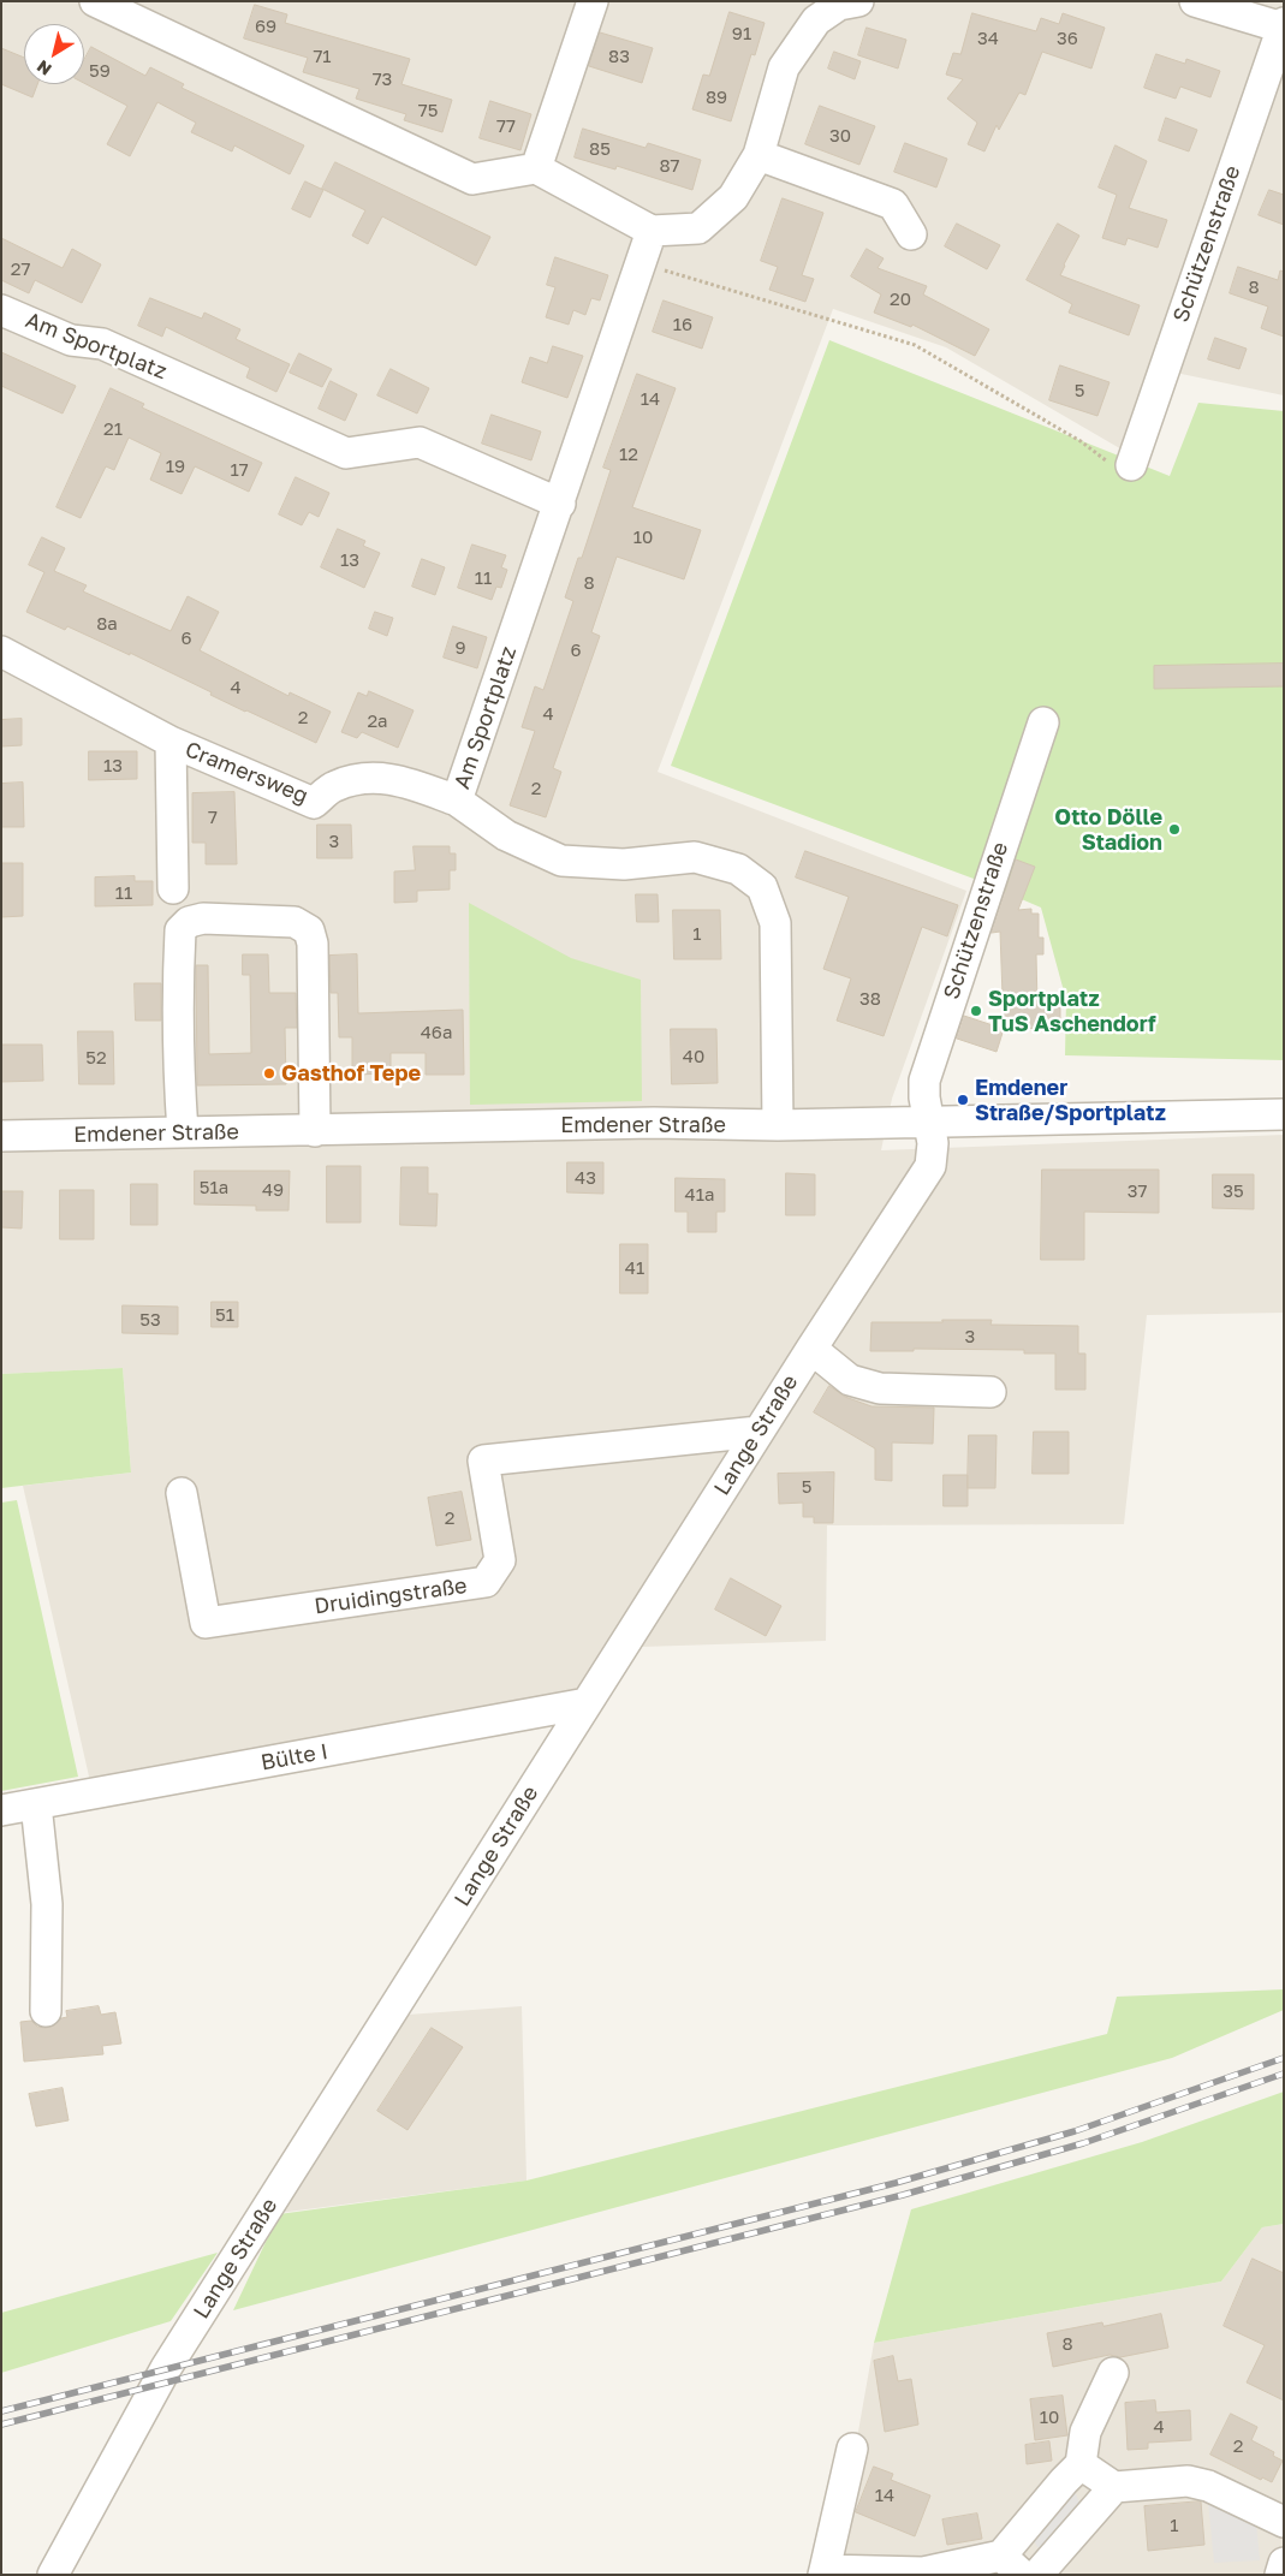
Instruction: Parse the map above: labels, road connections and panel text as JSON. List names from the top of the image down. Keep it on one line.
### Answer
{"streets":{"street":["Schützenstraße","Am Sportplatz","Cramersweg","Emdener Straße","Lange Straße","Druidingstraße","Bülte I"]},"crossings":[["Schützenstraße","Emdener Straße"],["Schützenstraße","Lange Straße"],["Am Sportplatz","Cramersweg"],["Am Sportplatz","Emdener Straße"],["Emdener Straße","Lange Straße"],["Lange Straße","Druidingstraße"],["Lange Straße","Bülte I"]],"places":["Otto Dölle Stadion","Sportplatz TuS Aschendorf","Gasthof Tepe","Emdener Straße/Sportplatz"],"house_numbers":["69","91","34","36","71","83","59","73","89","75","77","30","85","87","27","8","20","16","5","14","21","12","19","17","10","13","11","8","8a","6","9","6","4","4","2","2a","13","2","7","3","11","1","38","46a","40","52","43","51a","49","37","35","41a","41","51","53","3","5","2","8","10","4","2","14","1"],"north":"bottom left"}
